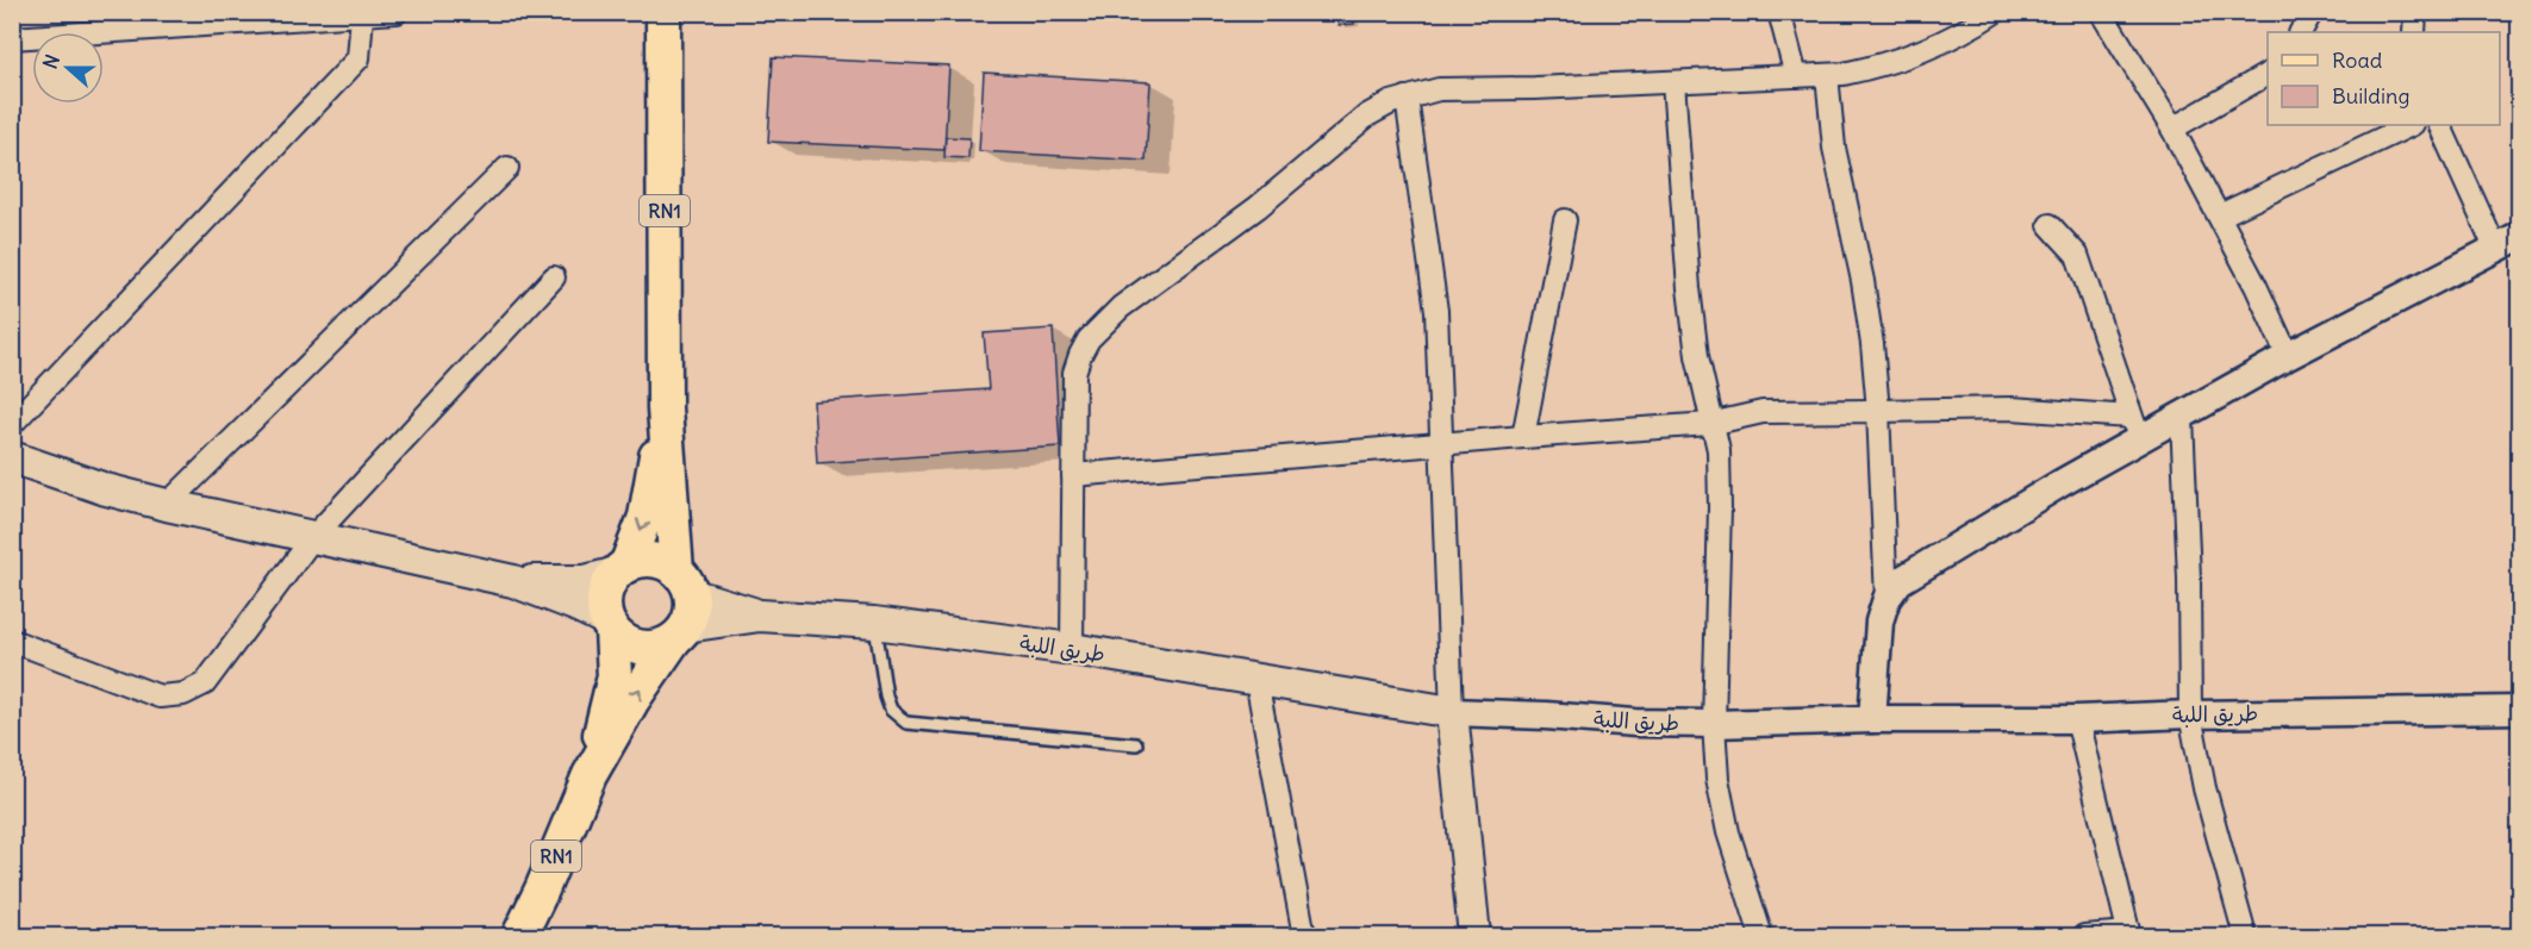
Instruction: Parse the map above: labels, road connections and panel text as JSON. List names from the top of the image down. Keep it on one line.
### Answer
{"streets":{"main road":["RN1","طريق اللبة"]},"crossings":[["RN1","طريق اللبة"]],"legend":["Road","Building"],"north":"left"}
